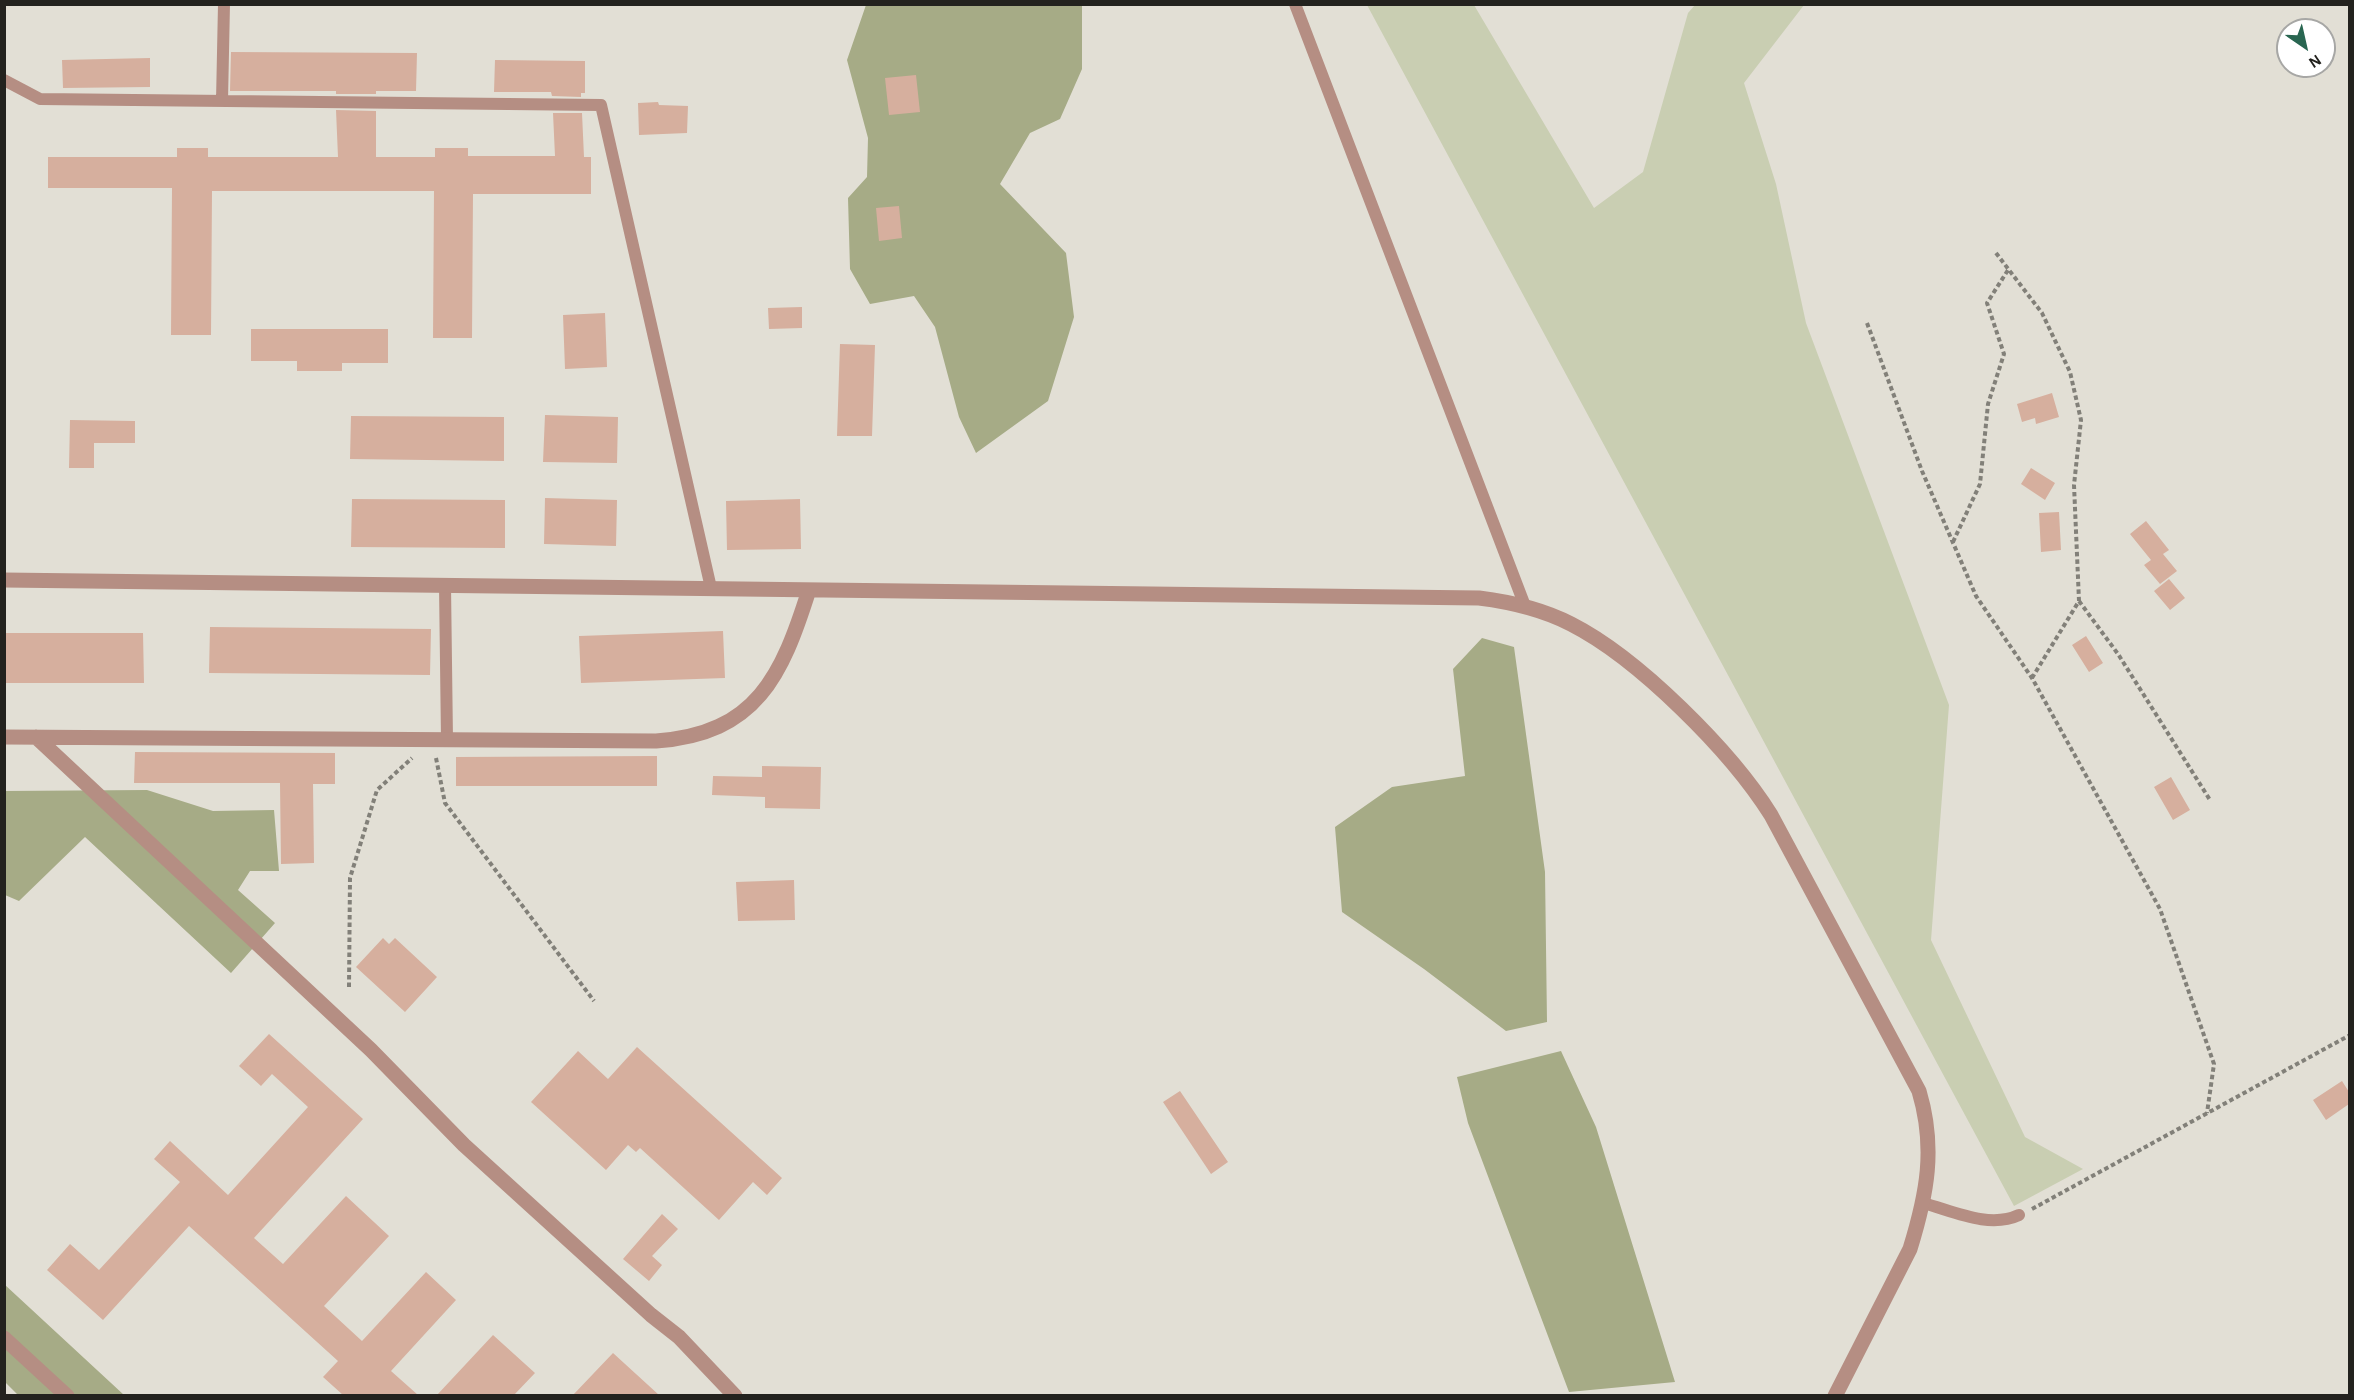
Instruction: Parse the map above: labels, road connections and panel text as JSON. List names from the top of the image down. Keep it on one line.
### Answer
{"north":"bottom right"}
